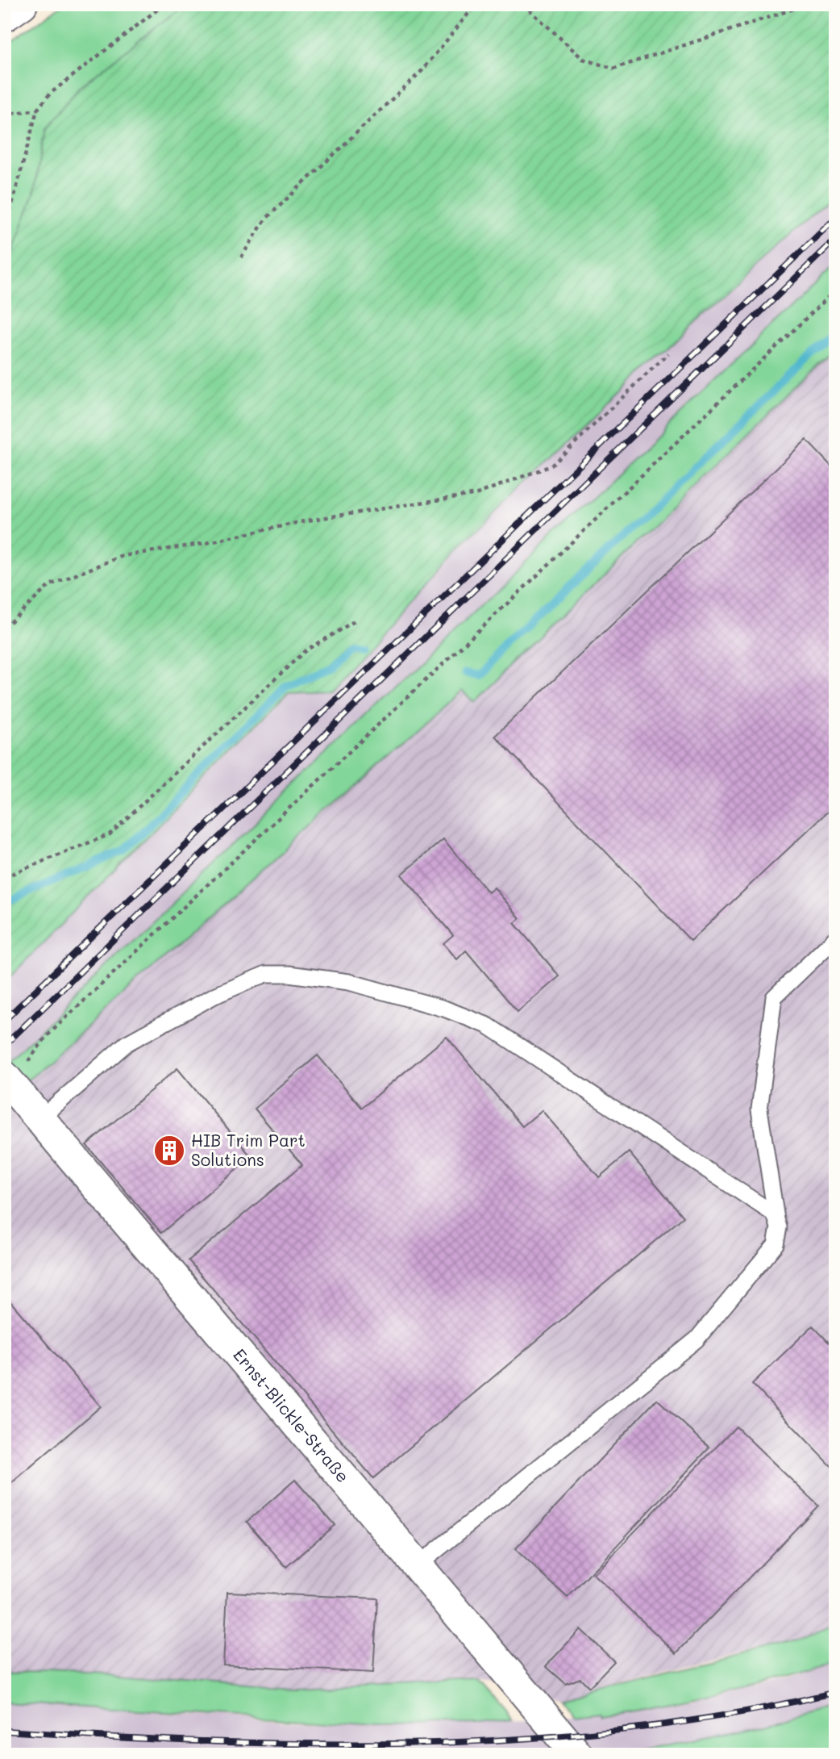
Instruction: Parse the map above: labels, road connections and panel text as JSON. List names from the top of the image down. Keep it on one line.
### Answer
{"streets":{"street":["Ernst-Blickle-Straße"]},"places":{"building":["HIB Trim Part Solutions"]}}
